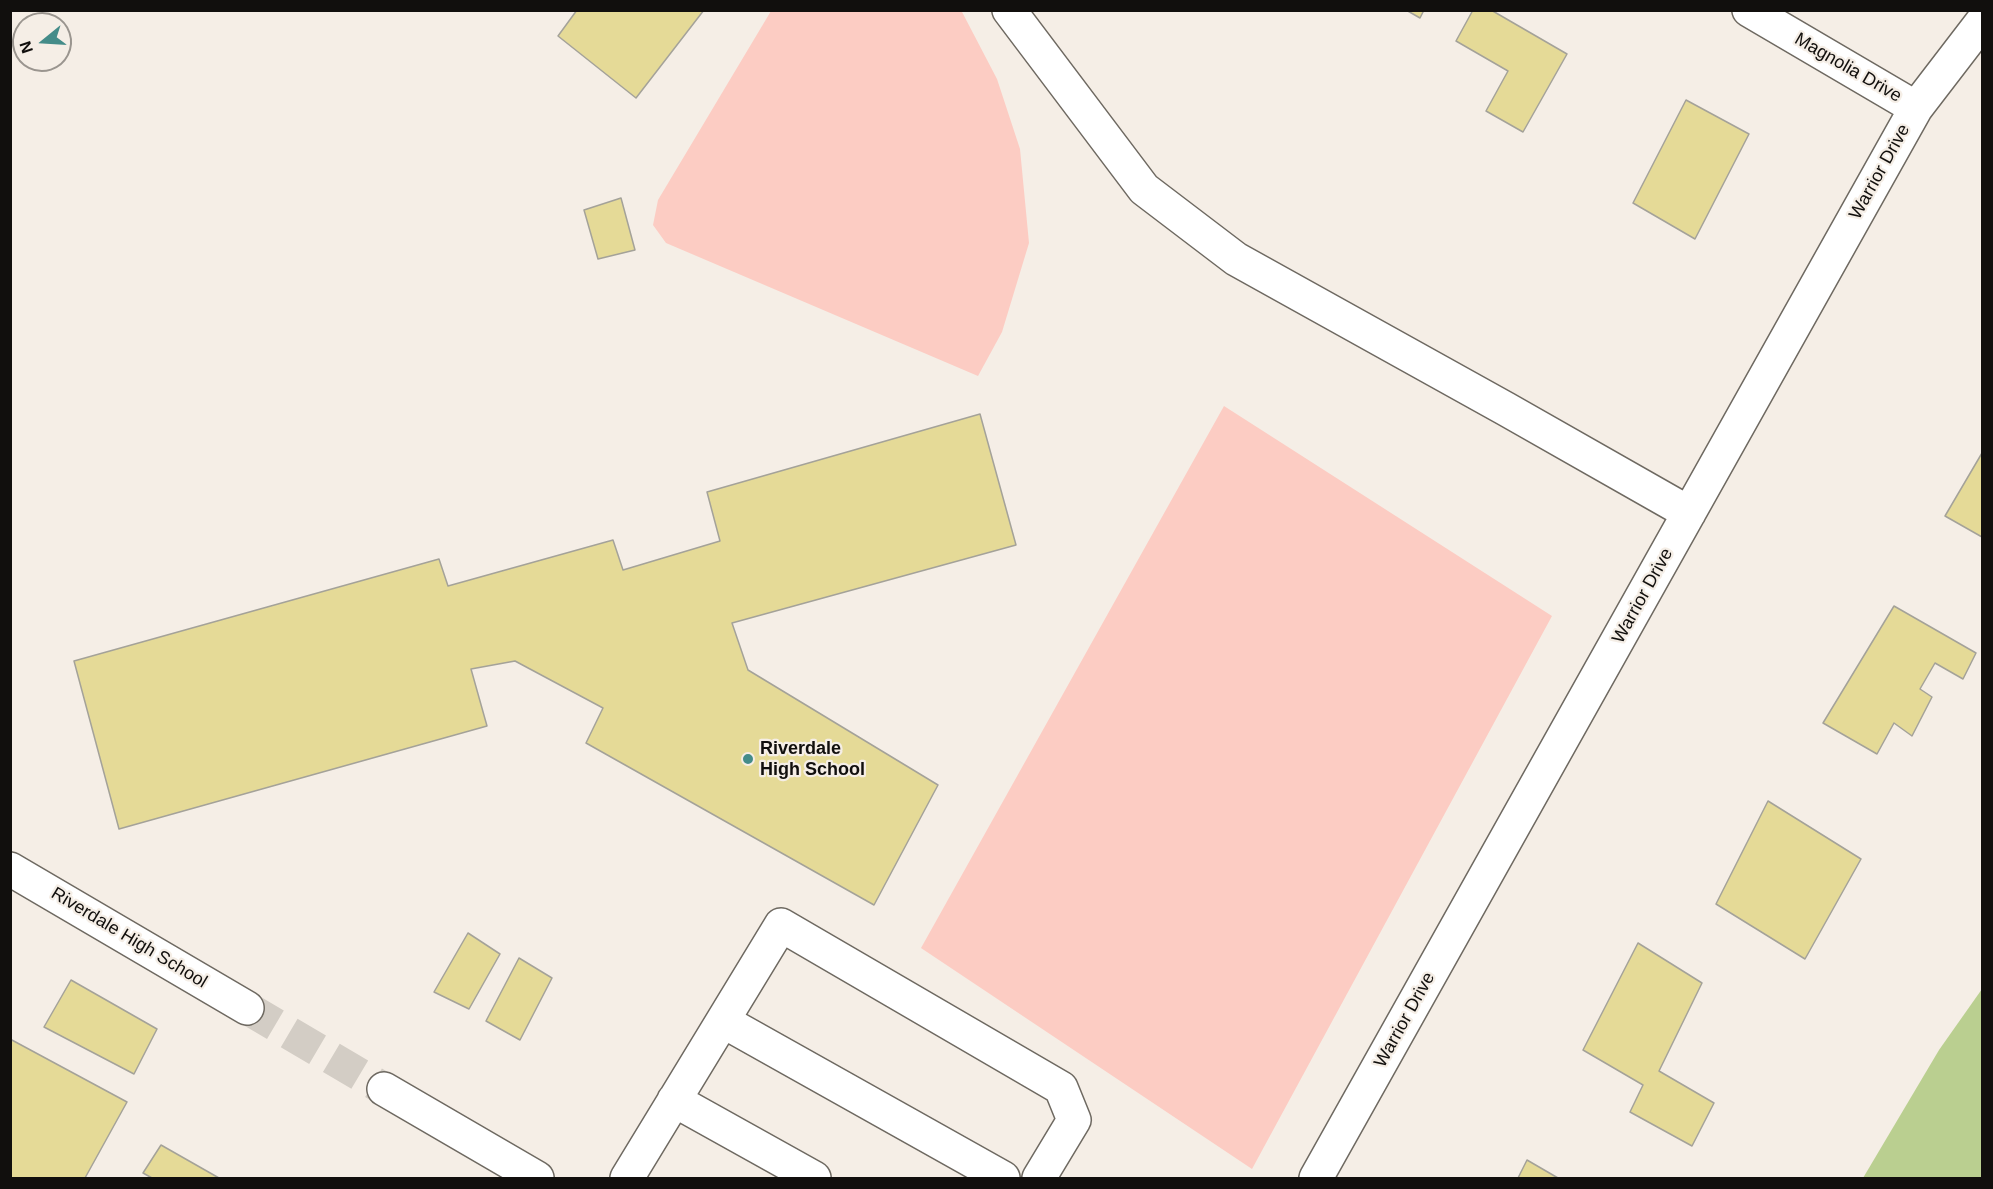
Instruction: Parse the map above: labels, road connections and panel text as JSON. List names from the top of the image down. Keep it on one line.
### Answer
{"streets":{"street":["Magnolia Drive","Warrior Drive","Riverdale High School"]},"crossings":[["Magnolia Drive","Warrior Drive"]],"places":["Riverdale High School"],"north":"left"}
